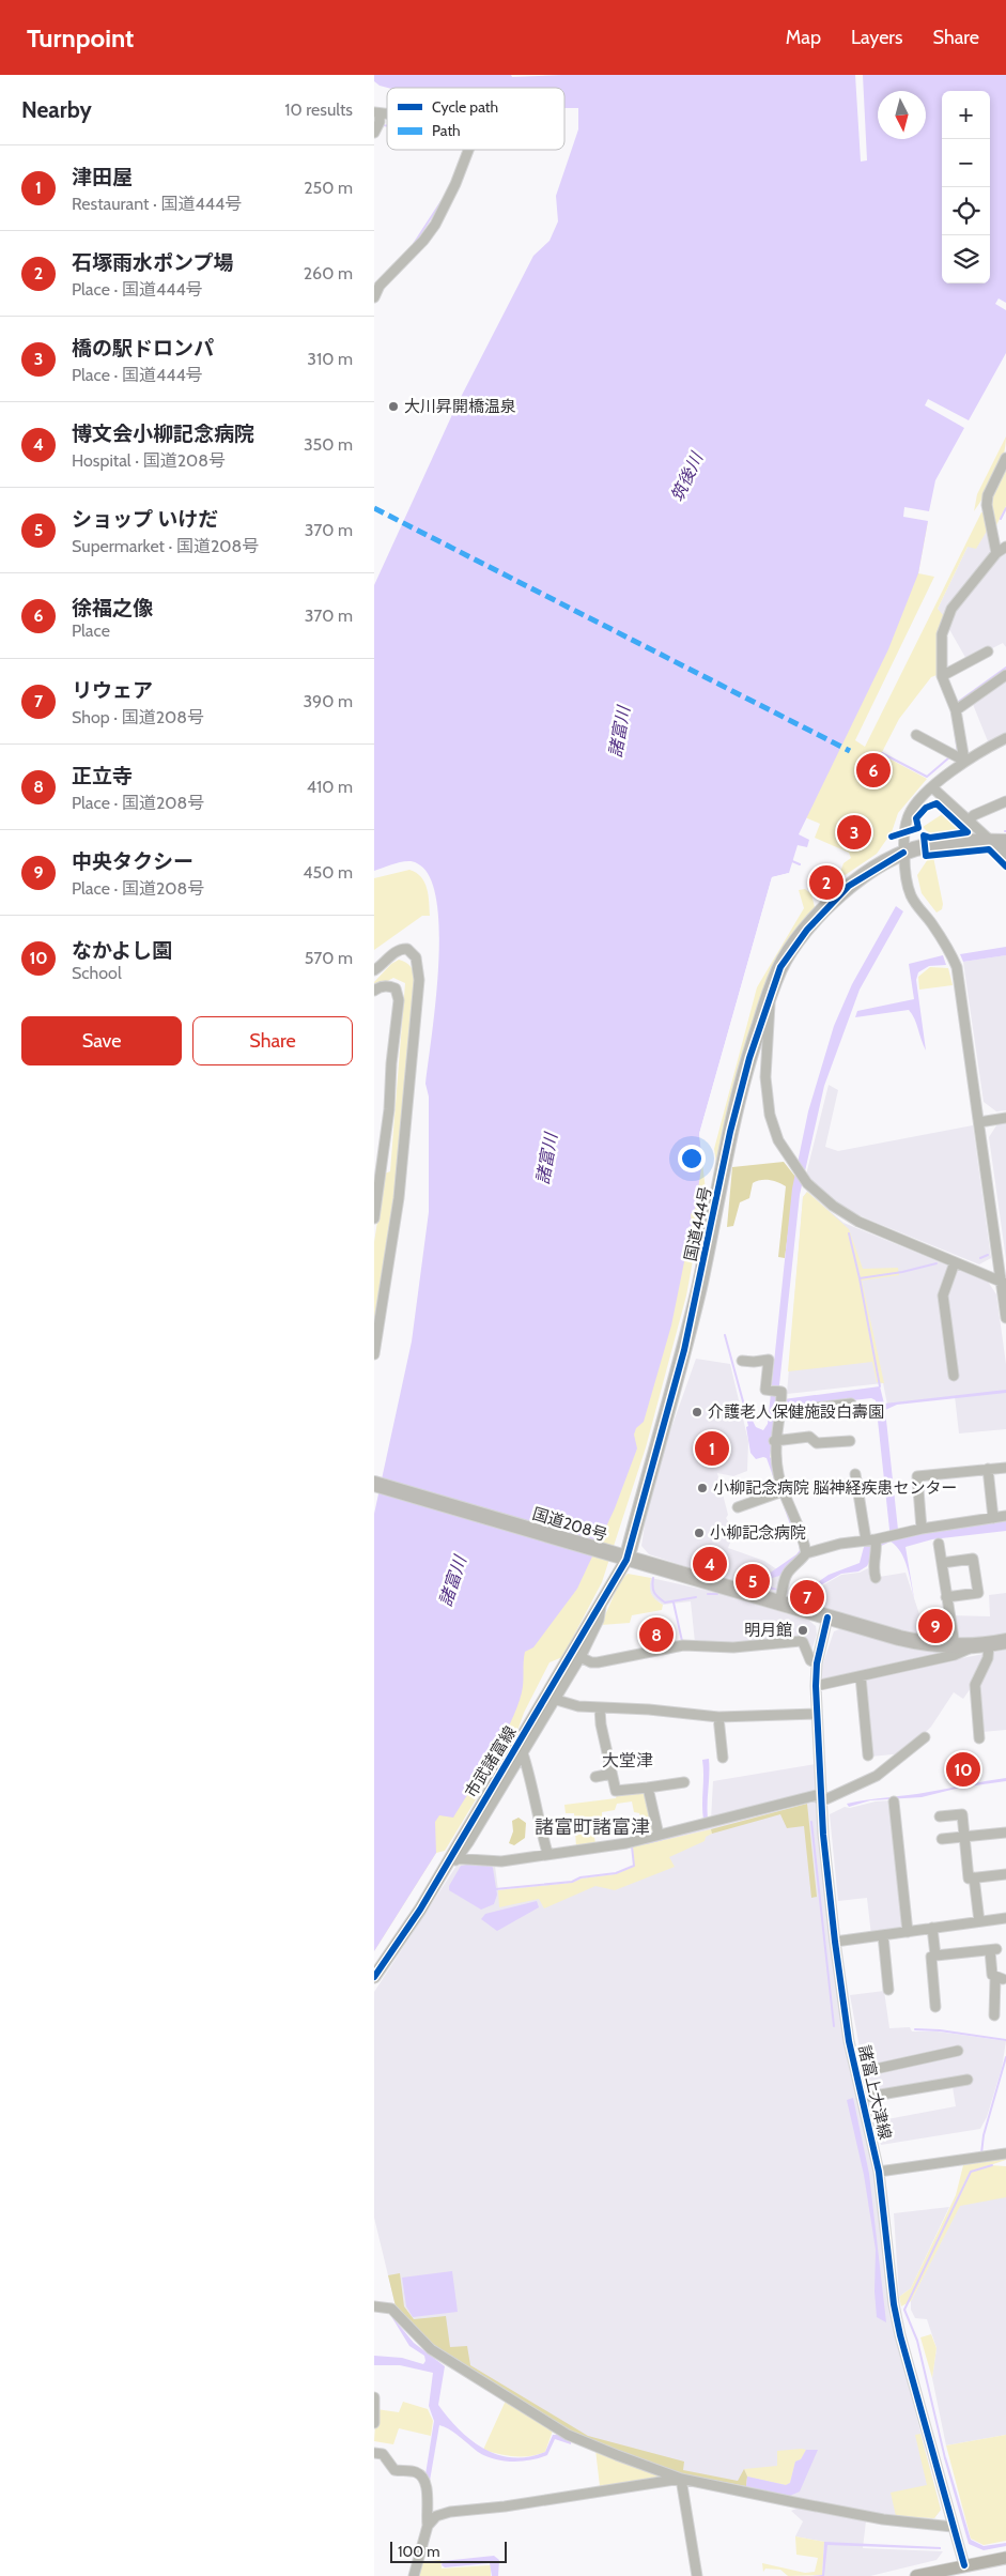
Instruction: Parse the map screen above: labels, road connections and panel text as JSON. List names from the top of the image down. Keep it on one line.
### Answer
{"streets":{"highway":["国道444号","国道208号"],"main road":["市武諸富線"],"street":["諸富上大津線"]},"crossings":[["国道444号","国道208号"],["国道444号","市武諸富線"],["国道208号","市武諸富線"],["国道208号","諸富上大津線"]],"districts":["大堂津","諸富町諸富津"],"water":["筑後川","諸富川"],"places":["大川昇開橋温泉","介護老人保健施設白壽園","小柳記念病院 脳神経疾患センター","小柳記念病院","明月館"],"legend":["Cycle path","Path"],"scale_bar":"100 m","north":"bottom","page":{"header":"Turnpoint","nav":["Map","Layers","Share"],"heading":["Nearby","10 results"],"map_buttons":["+","−"],"list":[{"mark":"1","name":"津田屋","note":"Restaurant · 国道444号","value":"250 m"},{"mark":"2","name":"石塚雨水ポンプ場","note":"Place · 国道444号","value":"260 m"},{"mark":"3","name":"橋の駅ドロンパ","note":"Place · 国道444号","value":"310 m"},{"mark":"4","name":"博文会小柳記念病院","note":"Hospital · 国道208号","value":"350 m"},{"mark":"5","name":"ショップ いけだ","note":"Supermarket · 国道208号","value":"370 m"},{"mark":"6","name":"徐福之像","note":"Place","value":"370 m"},{"mark":"7","name":"リウェア","note":"Shop · 国道208号","value":"390 m"},{"mark":"8","name":"正立寺","note":"Place · 国道208号","value":"410 m"},{"mark":"9","name":"中央タクシー","note":"Place · 国道208号","value":"450 m"},{"mark":"10","name":"なかよし園","note":"School","value":"570 m"}],"pins":["6","3","2","1","4","5","7","9","8","10"],"buttons":["Save","Share"],"scale":"100 m"}}
